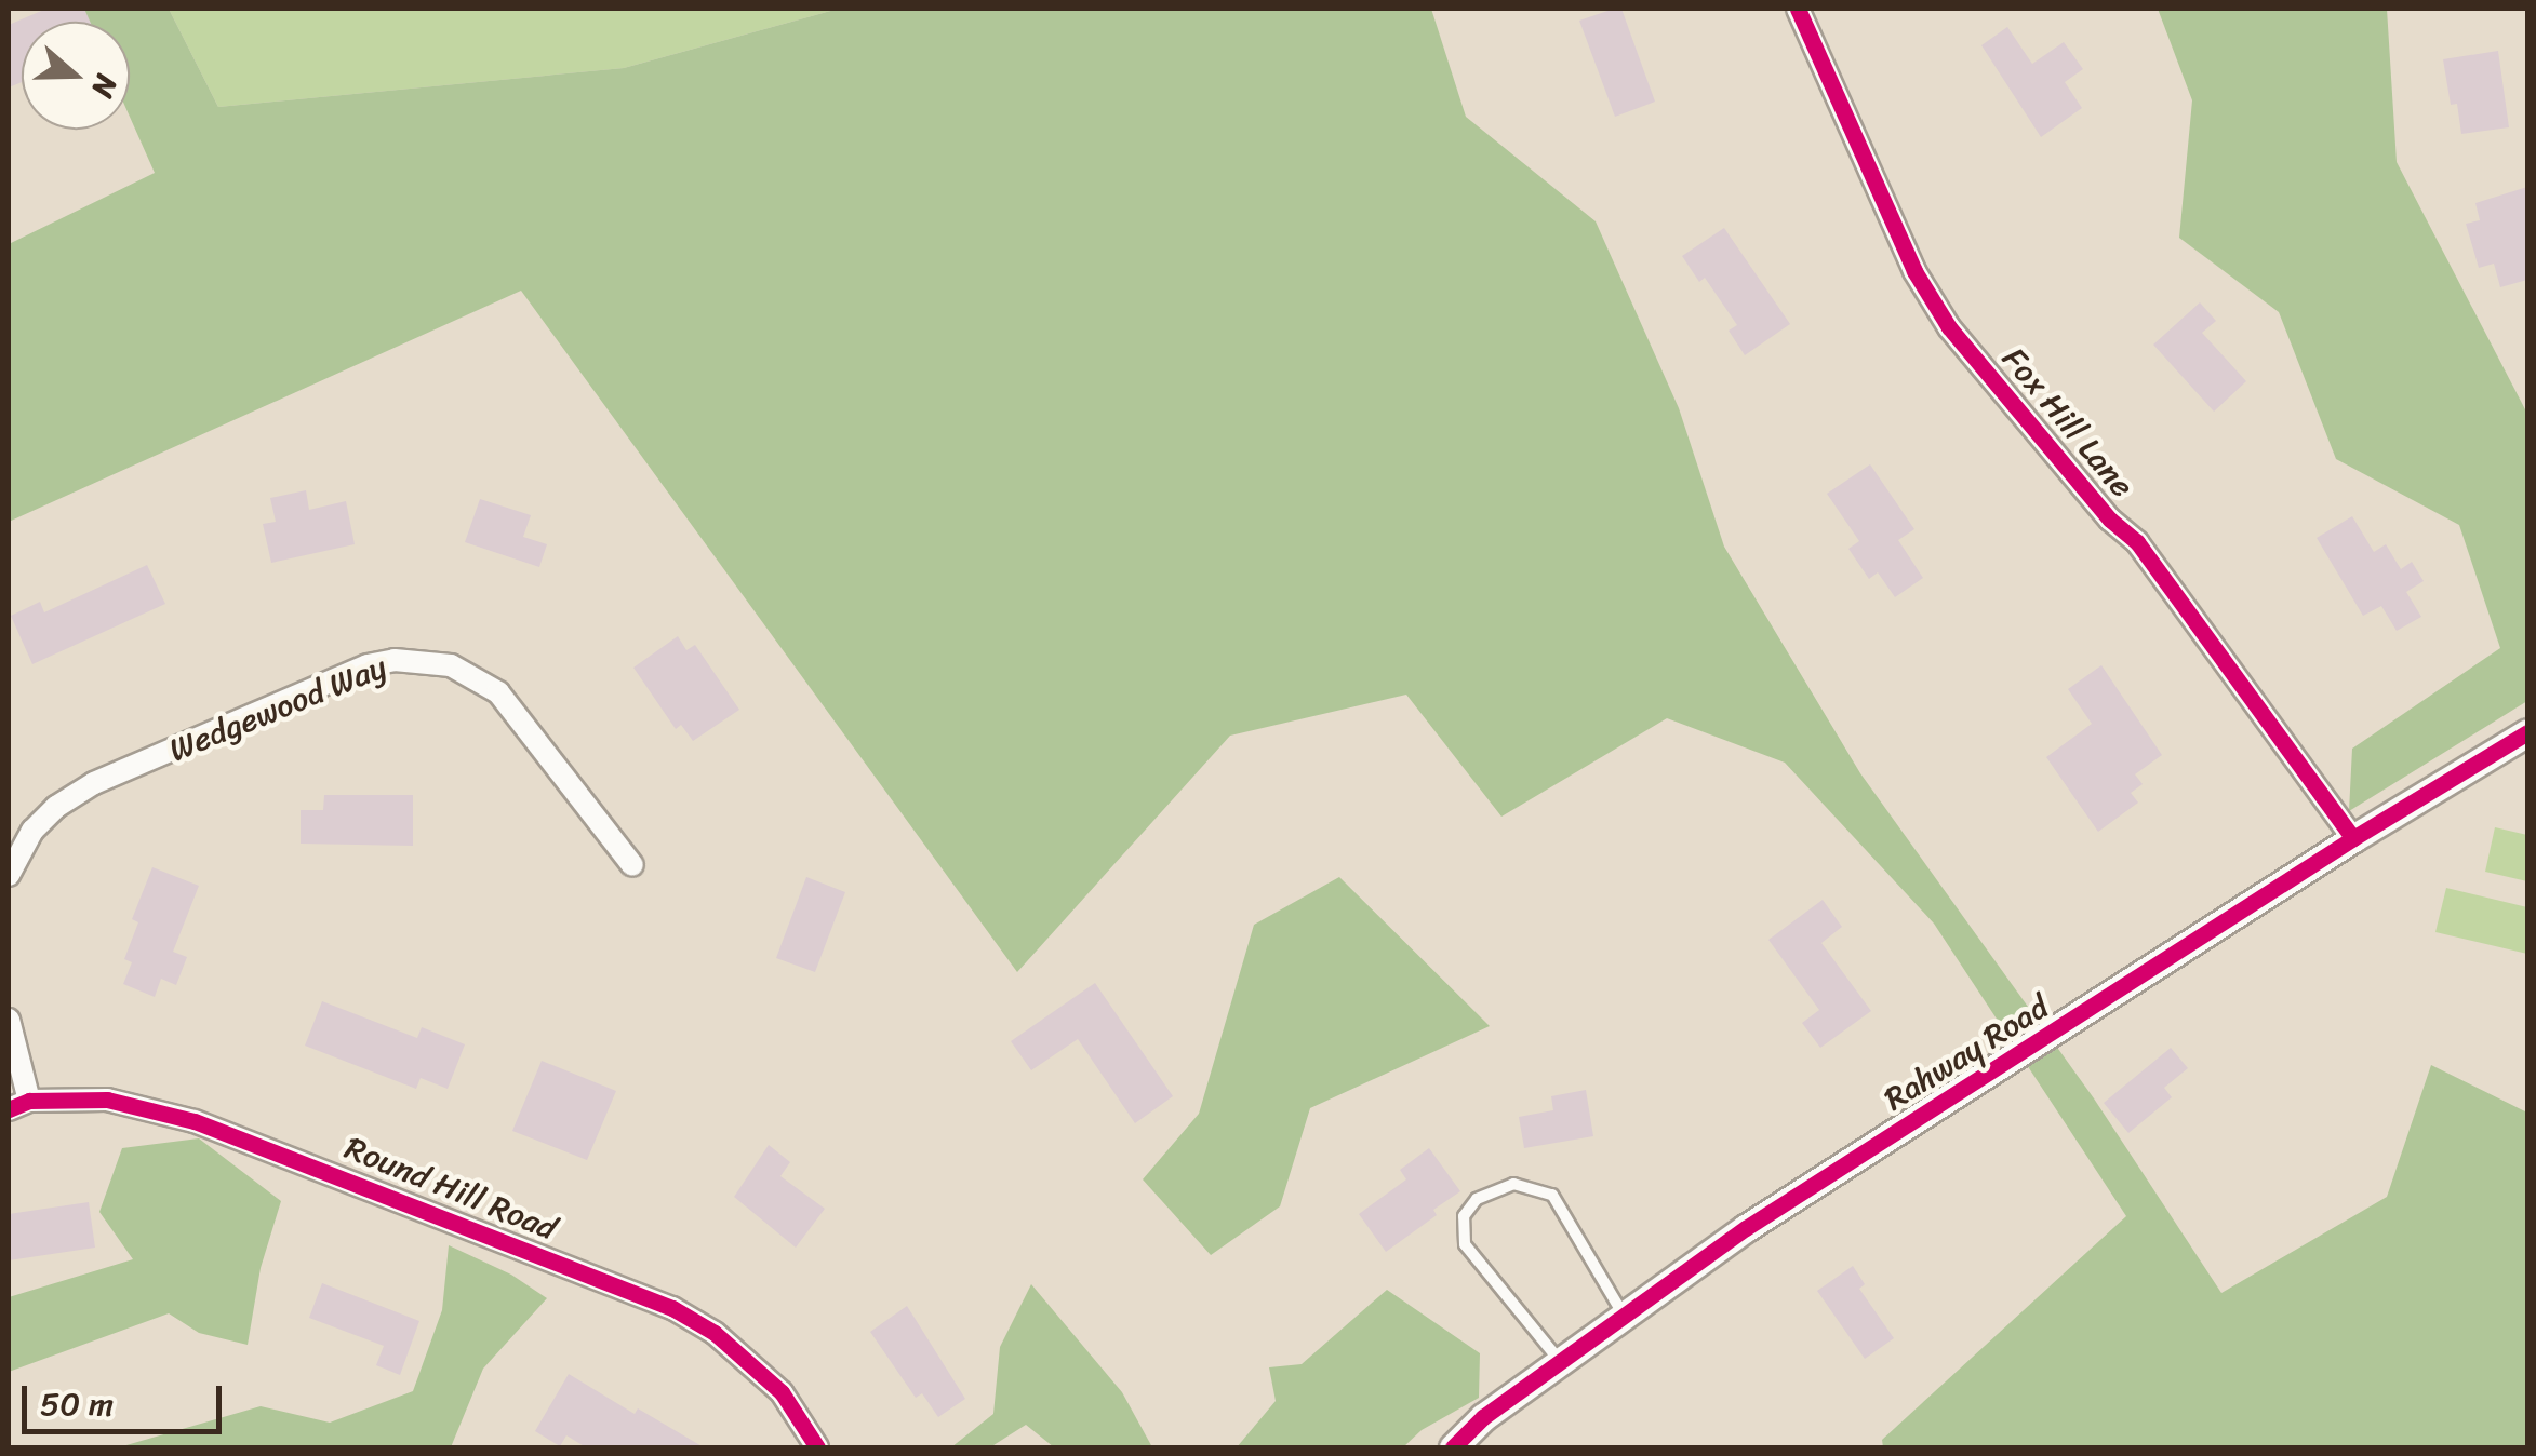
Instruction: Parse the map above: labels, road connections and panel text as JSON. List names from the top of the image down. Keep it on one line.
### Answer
{"streets":{"street":["Fox Hill Lane","Wedgewood Way","Rahway Road","Round Hill Road"]},"crossings":[["Fox Hill Lane","Rahway Road"]],"scale_bar":"50 m","north":"right"}
